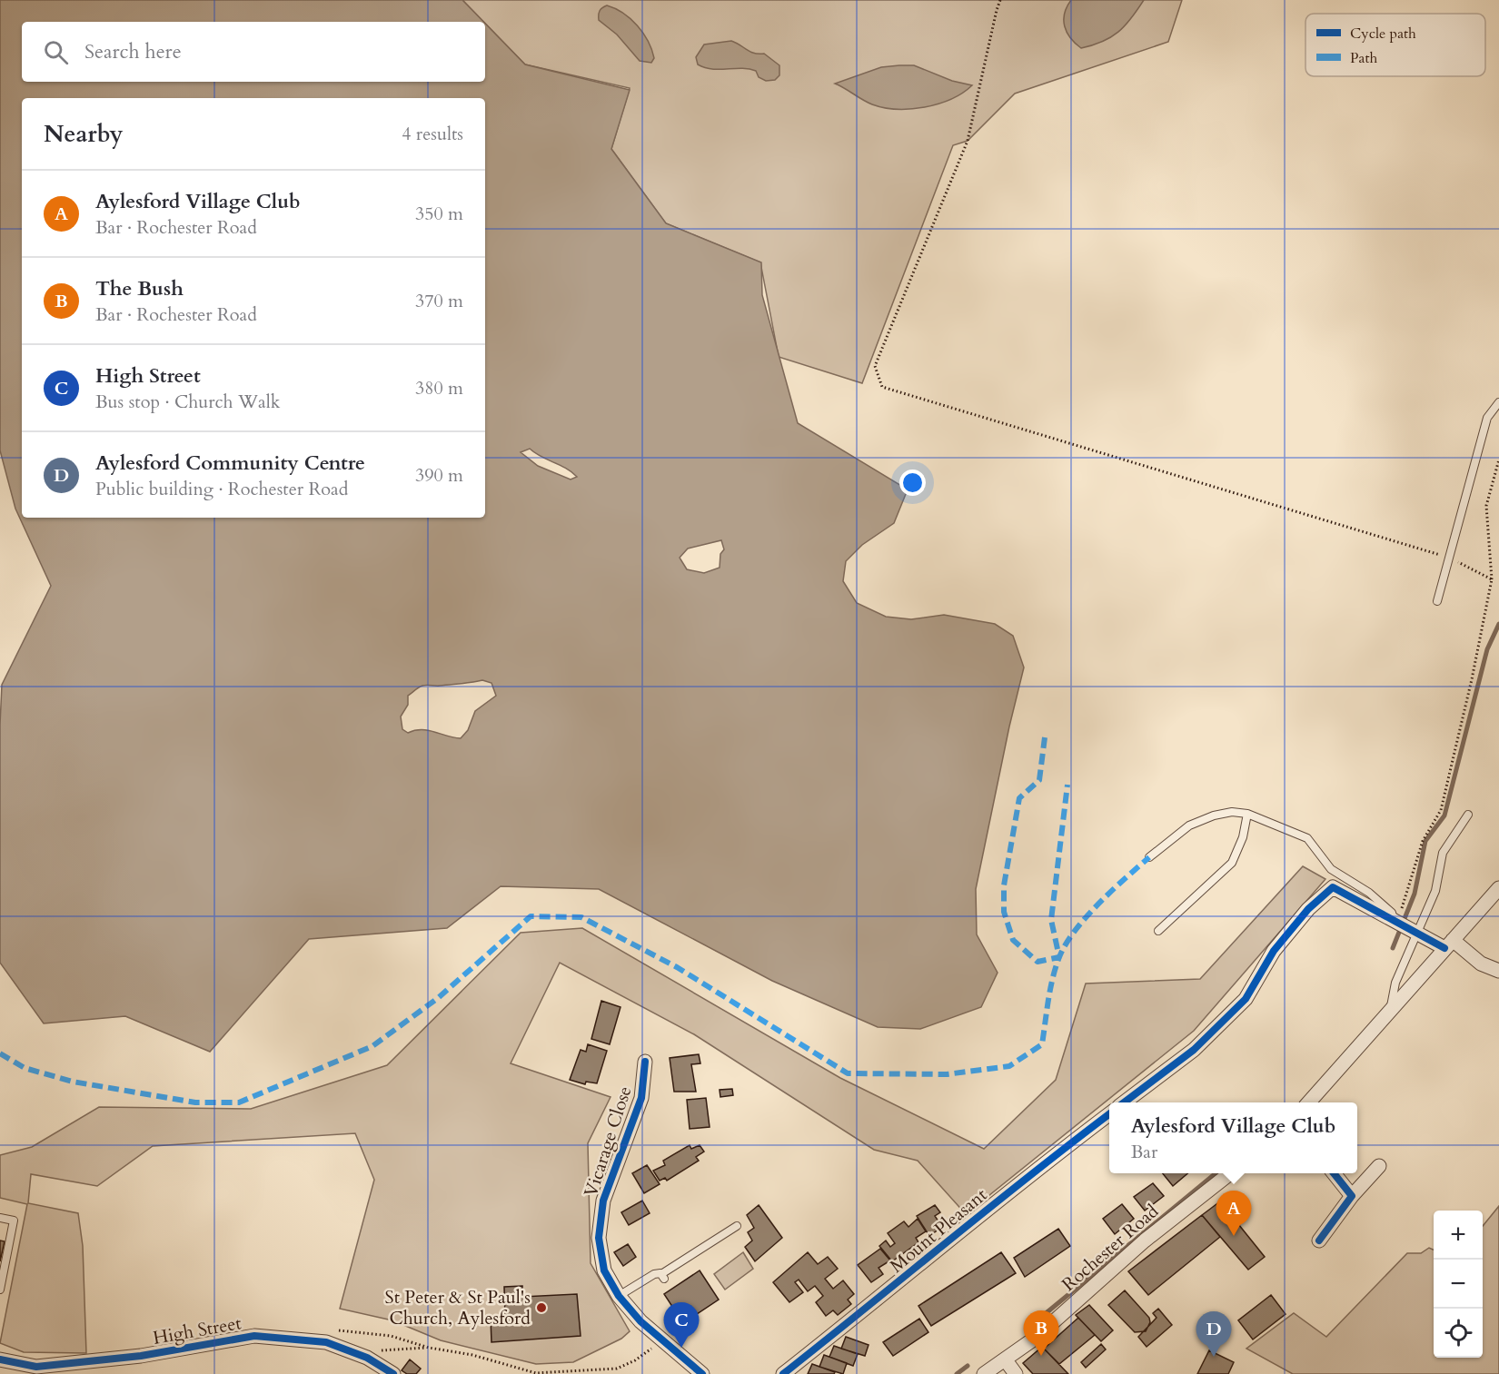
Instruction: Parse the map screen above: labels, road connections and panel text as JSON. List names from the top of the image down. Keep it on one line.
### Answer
{"streets":{"street":["Vicarage Close","Mount Pleasant","Rochester Road","High Street"]},"places":["St Peter & St Paul's Church, Aylesford"],"legend":["Cycle path","Path"],"page":{"search":"Search here","heading":["Nearby","4 results"],"list":[{"mark":"A","name":"Aylesford Village Club","note":"Bar · Rochester Road","value":"350 m"},{"mark":"B","name":"The Bush","note":"Bar · Rochester Road","value":"370 m"},{"mark":"C","name":"High Street","note":"Bus stop · Church Walk","value":"380 m"},{"mark":"D","name":"Aylesford Community Centre","note":"Public building · Rochester Road","value":"390 m"}],"popup":["Aylesford Village Club","Bar"],"pins":["A","C","B","D"],"map_buttons":["+","−"]}}
